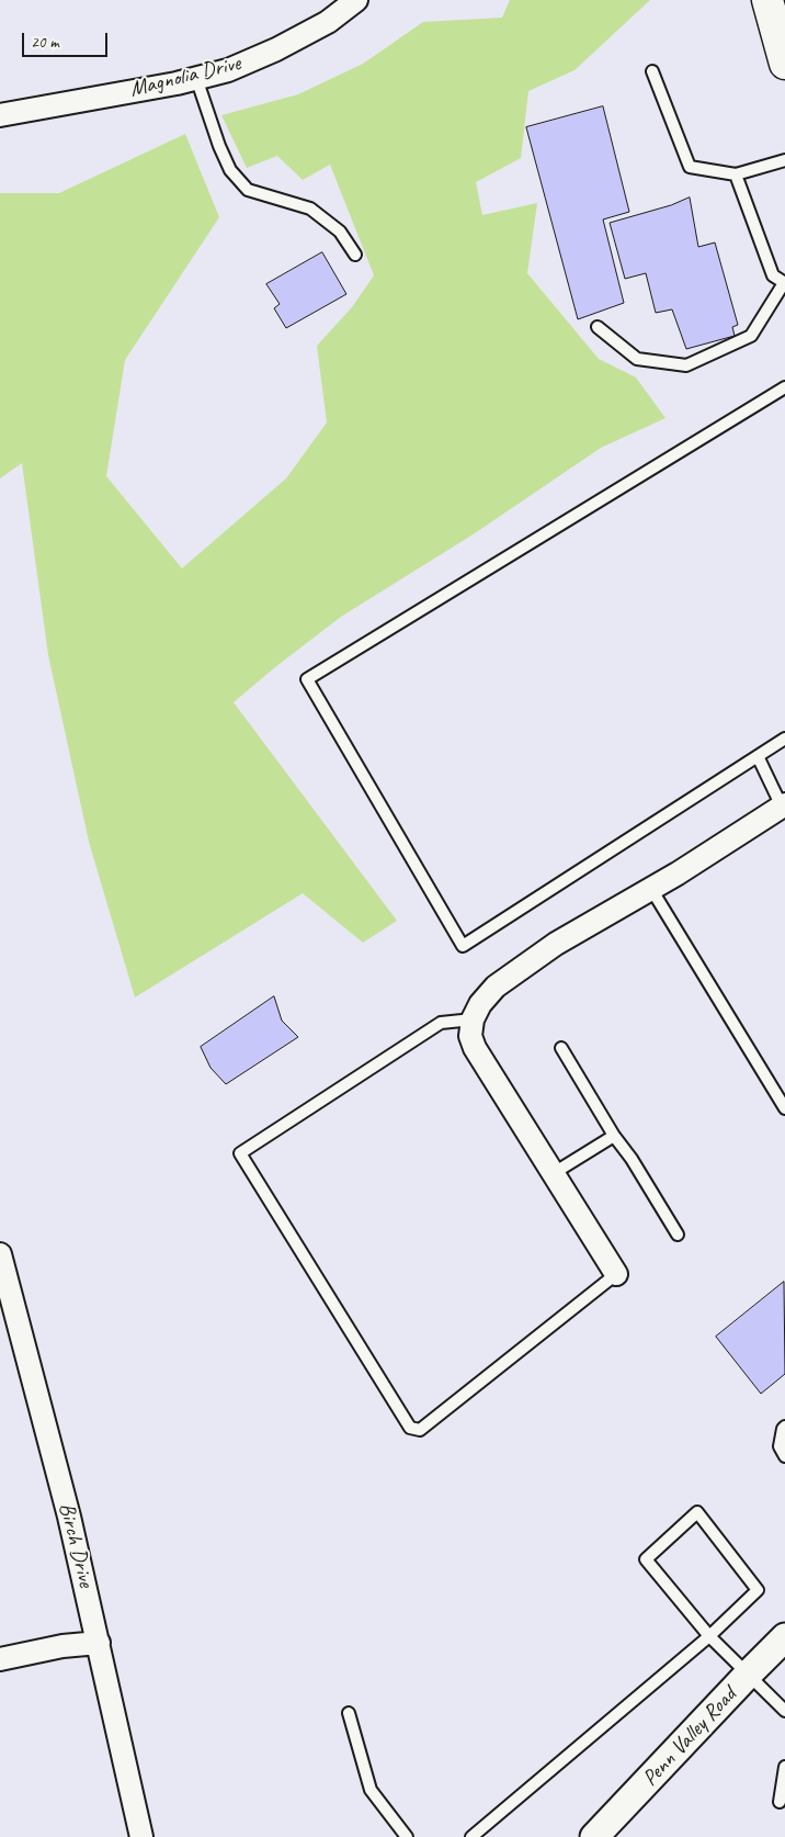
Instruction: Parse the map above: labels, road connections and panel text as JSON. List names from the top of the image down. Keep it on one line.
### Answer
{"streets":{"street":["Magnolia Drive","Birch Drive","Penn Valley Road"]},"scale_bar":"20 m"}
